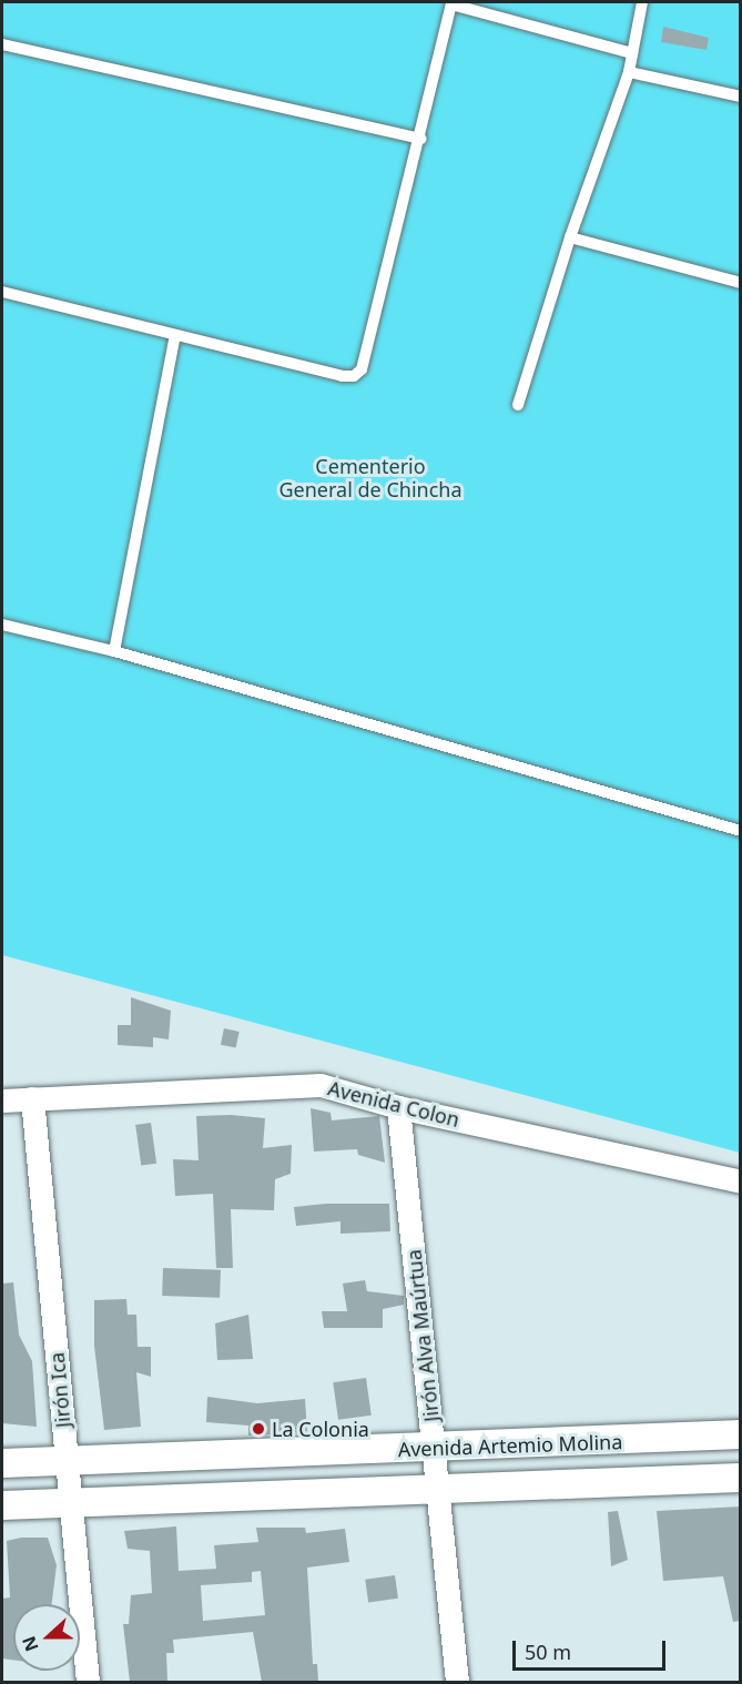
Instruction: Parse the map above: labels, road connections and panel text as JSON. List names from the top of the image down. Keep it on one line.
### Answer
{"streets":{"street":["Avenida Colon","Jirón Alva Maúrtua","Jirón Ica","Avenida Artemio Molina"]},"crossings":[["Avenida Colon","Jirón Alva Maúrtua"],["Avenida Colon","Jirón Ica"],["Jirón Alva Maúrtua","Avenida Artemio Molina"],["Jirón Ica","Avenida Artemio Molina"]],"parks":["Cementerio General de Chincha"],"places":["La Colonia"],"scale_bar":"50 m","north":"left"}
